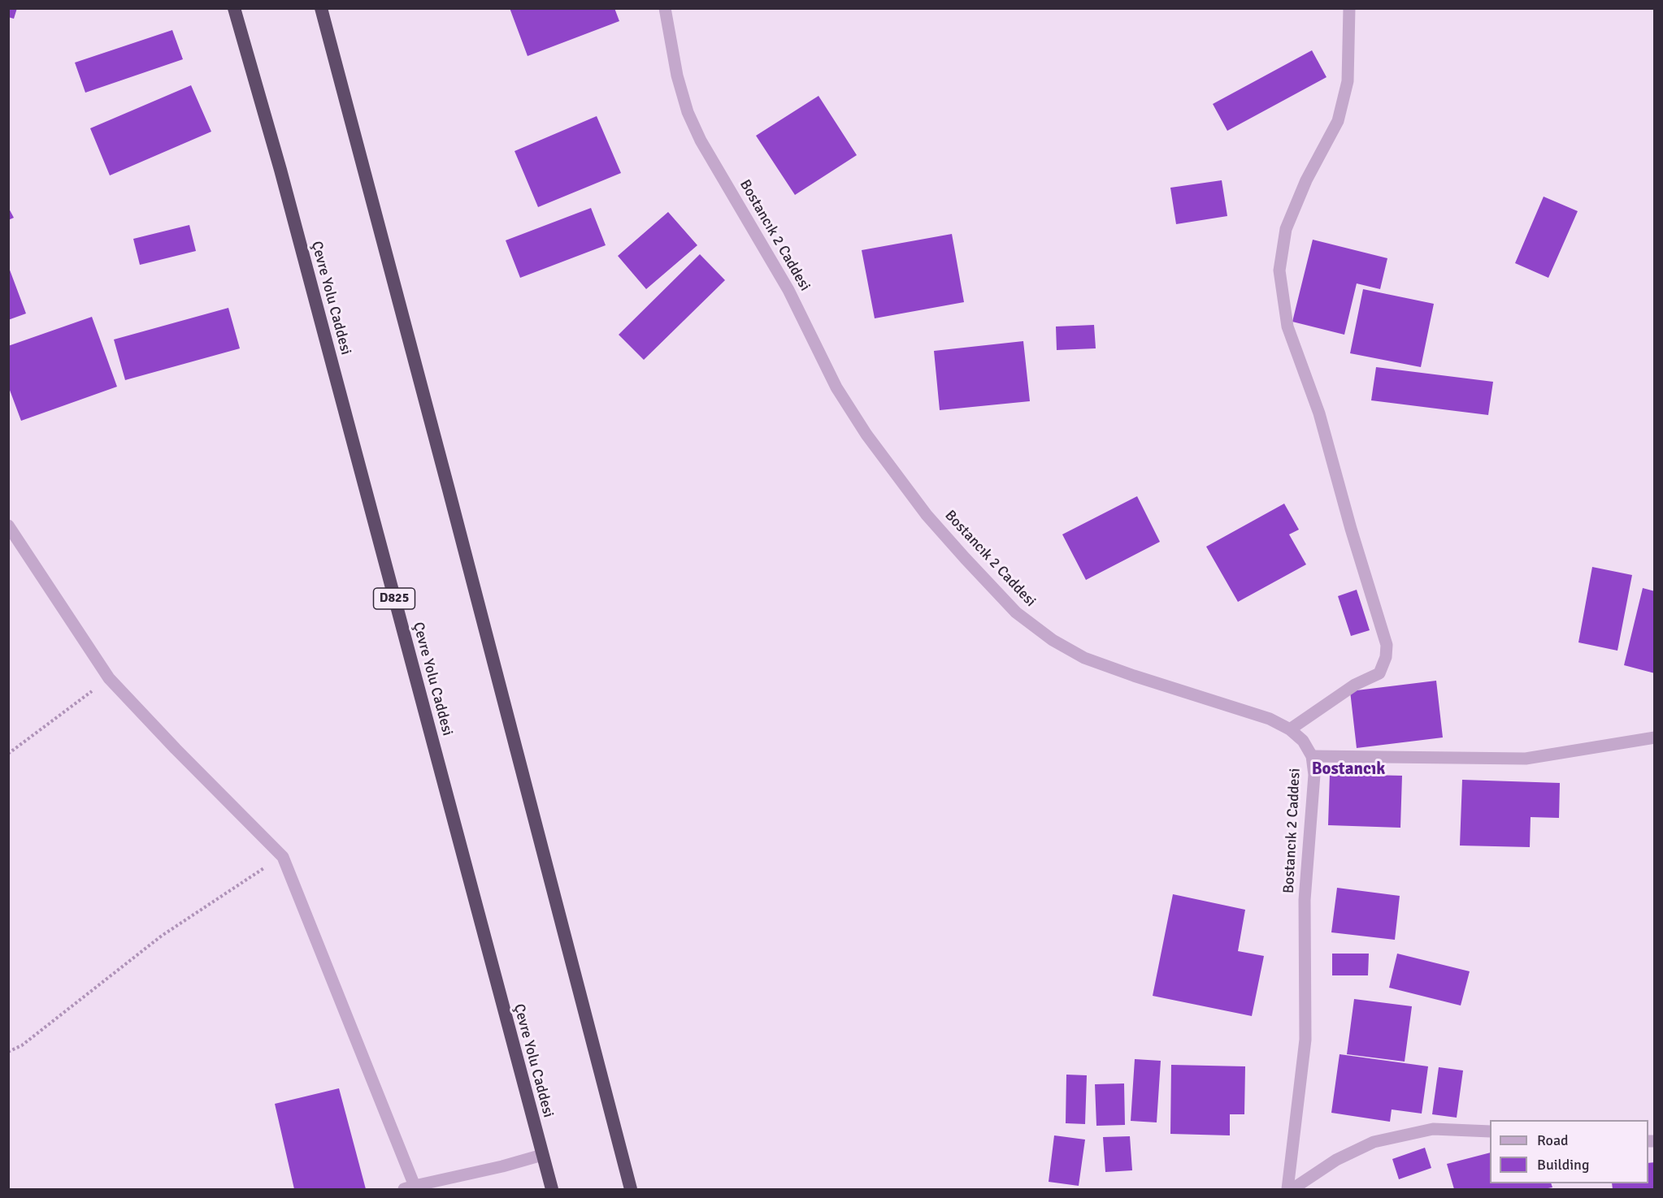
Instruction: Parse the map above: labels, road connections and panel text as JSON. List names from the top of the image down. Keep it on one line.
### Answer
{"streets":{"highway":["Çevre Yolu Caddesi","D825"],"street":["Bostancık 2 Caddesi"]},"districts":["Bostancık"],"legend":["Road","Building"]}
